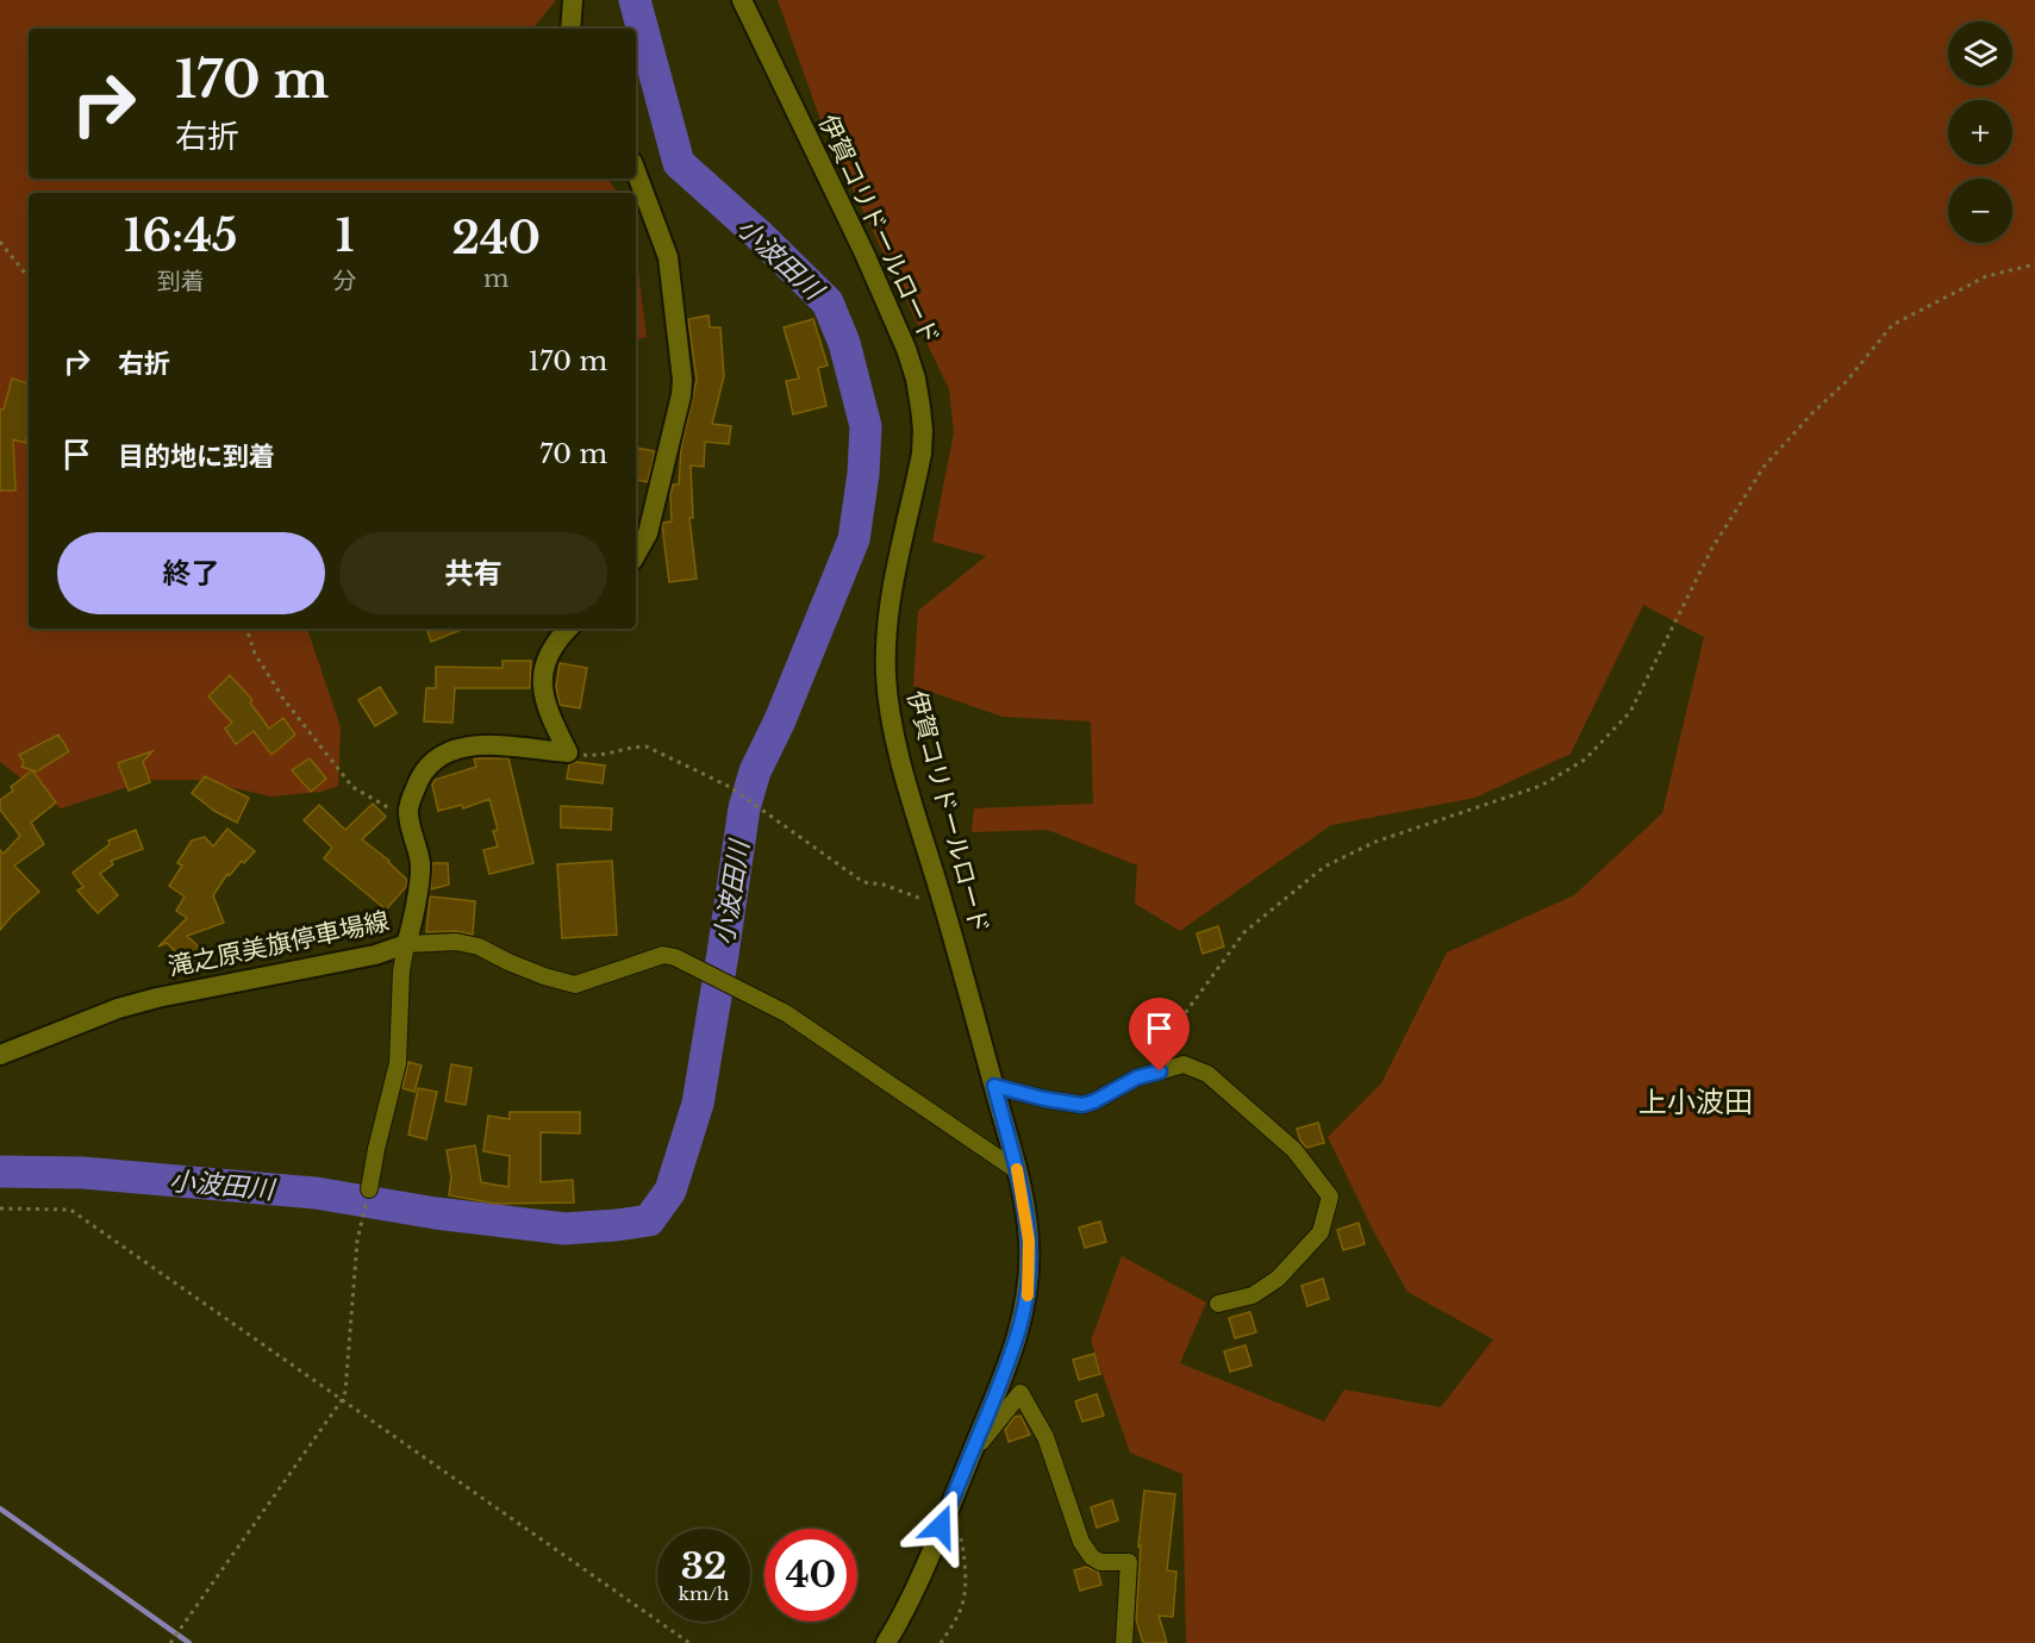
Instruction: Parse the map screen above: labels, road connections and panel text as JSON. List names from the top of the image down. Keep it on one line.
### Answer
{"streets":{"street":["伊賀コリドールロード","滝之原美旗停車場線"]},"districts":["上小波田"],"water":["小波田川"],"page":{"map_buttons":["+","−"],"turn":["170 m","右折"],"eta":["16:45","到着","1","分","240","m"],"list":[{"name":"右折","value":"170 m"},{"name":"目的地に到着","value":"70 m"}],"buttons":["終了","共有"],"speed":"32 km/h","limit":"40"}}
